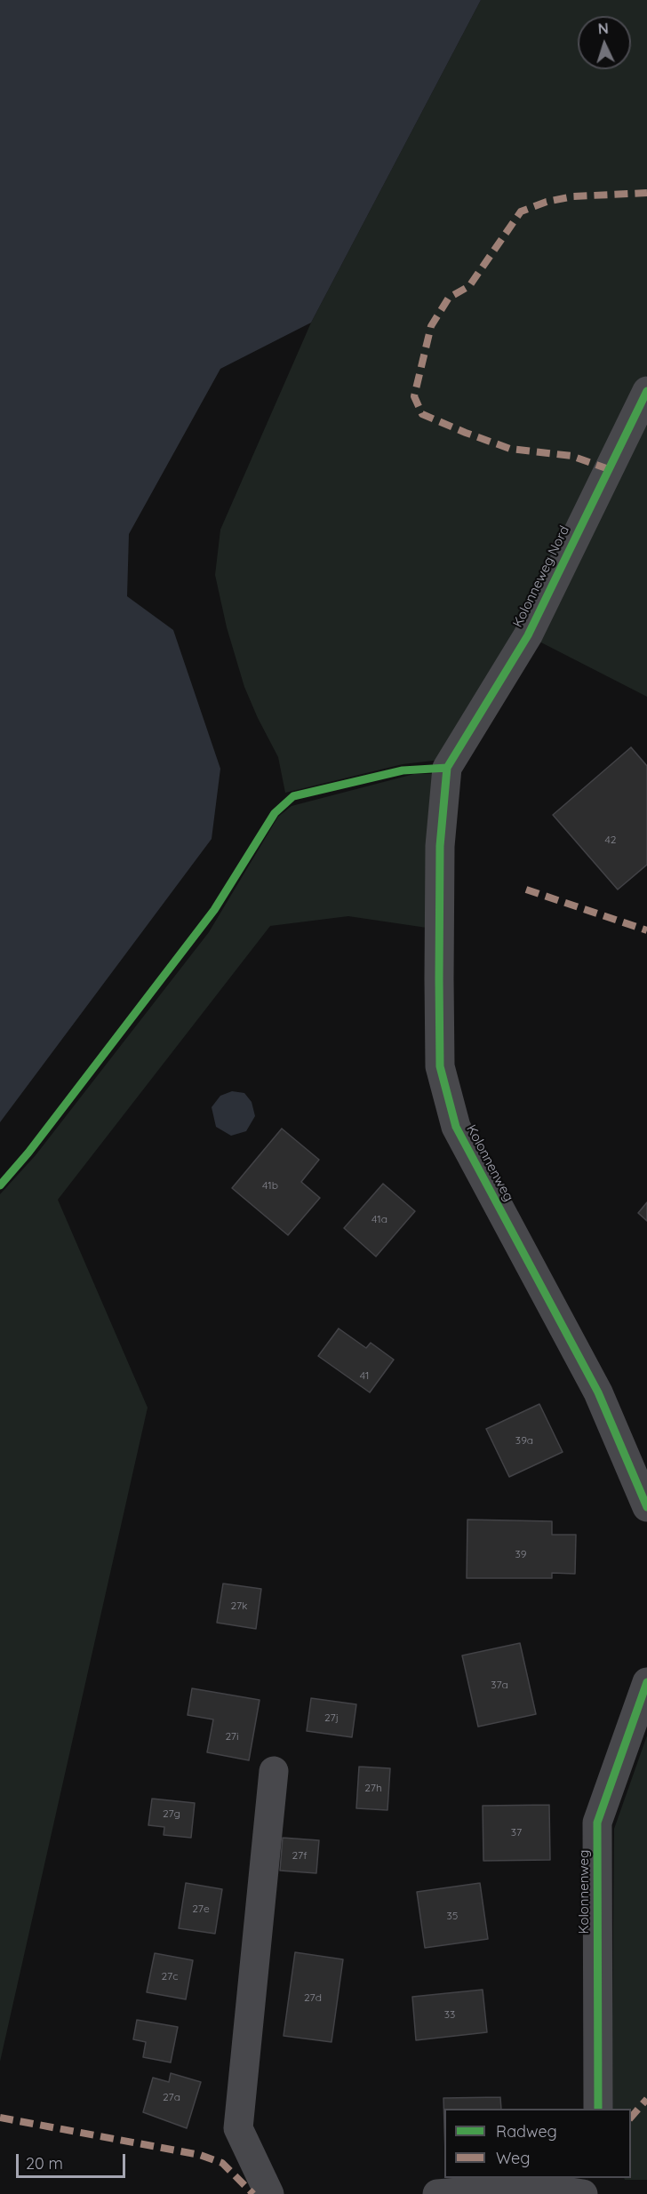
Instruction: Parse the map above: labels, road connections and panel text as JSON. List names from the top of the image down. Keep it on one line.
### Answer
{"streets":{"street":["Kolonneweg Nord","Kolonnenweg"]},"crossings":[["Kolonneweg Nord","Kolonnenweg"]],"house_numbers":["42","41b","41a","41","39a","39","27k","37a","27j","27i","27h","27g","37","27f","27e","35","27c","27d","33","27a"],"legend":["Radweg","Weg"],"scale_bar":"20 m","north":"top"}
